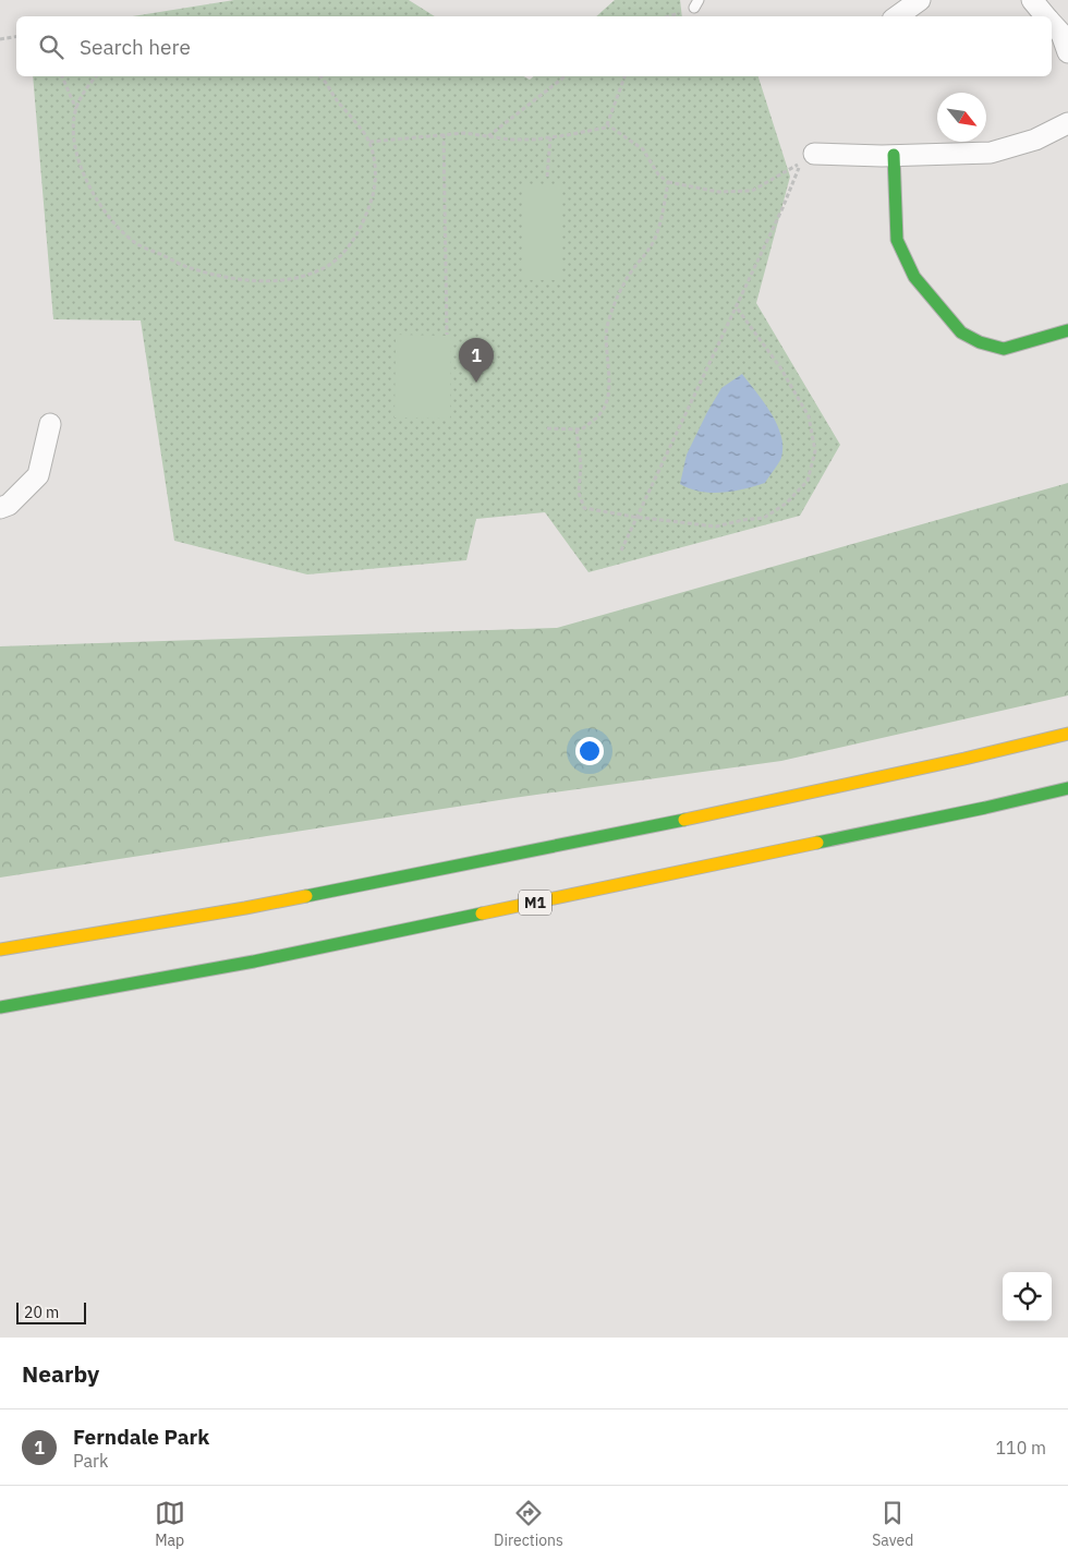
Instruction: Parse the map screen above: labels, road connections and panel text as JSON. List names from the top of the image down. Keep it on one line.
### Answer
{"streets":{"main road":["M1"]},"scale_bar":"20 m","north":"bottom right","page":{"search":"Search here","pins":"1","scale":"20 m","heading":"Nearby","list":[{"mark":"1","name":"Ferndale Park","note":"Park","value":"110 m"}],"nav":["Map","Directions","Saved"]}}
